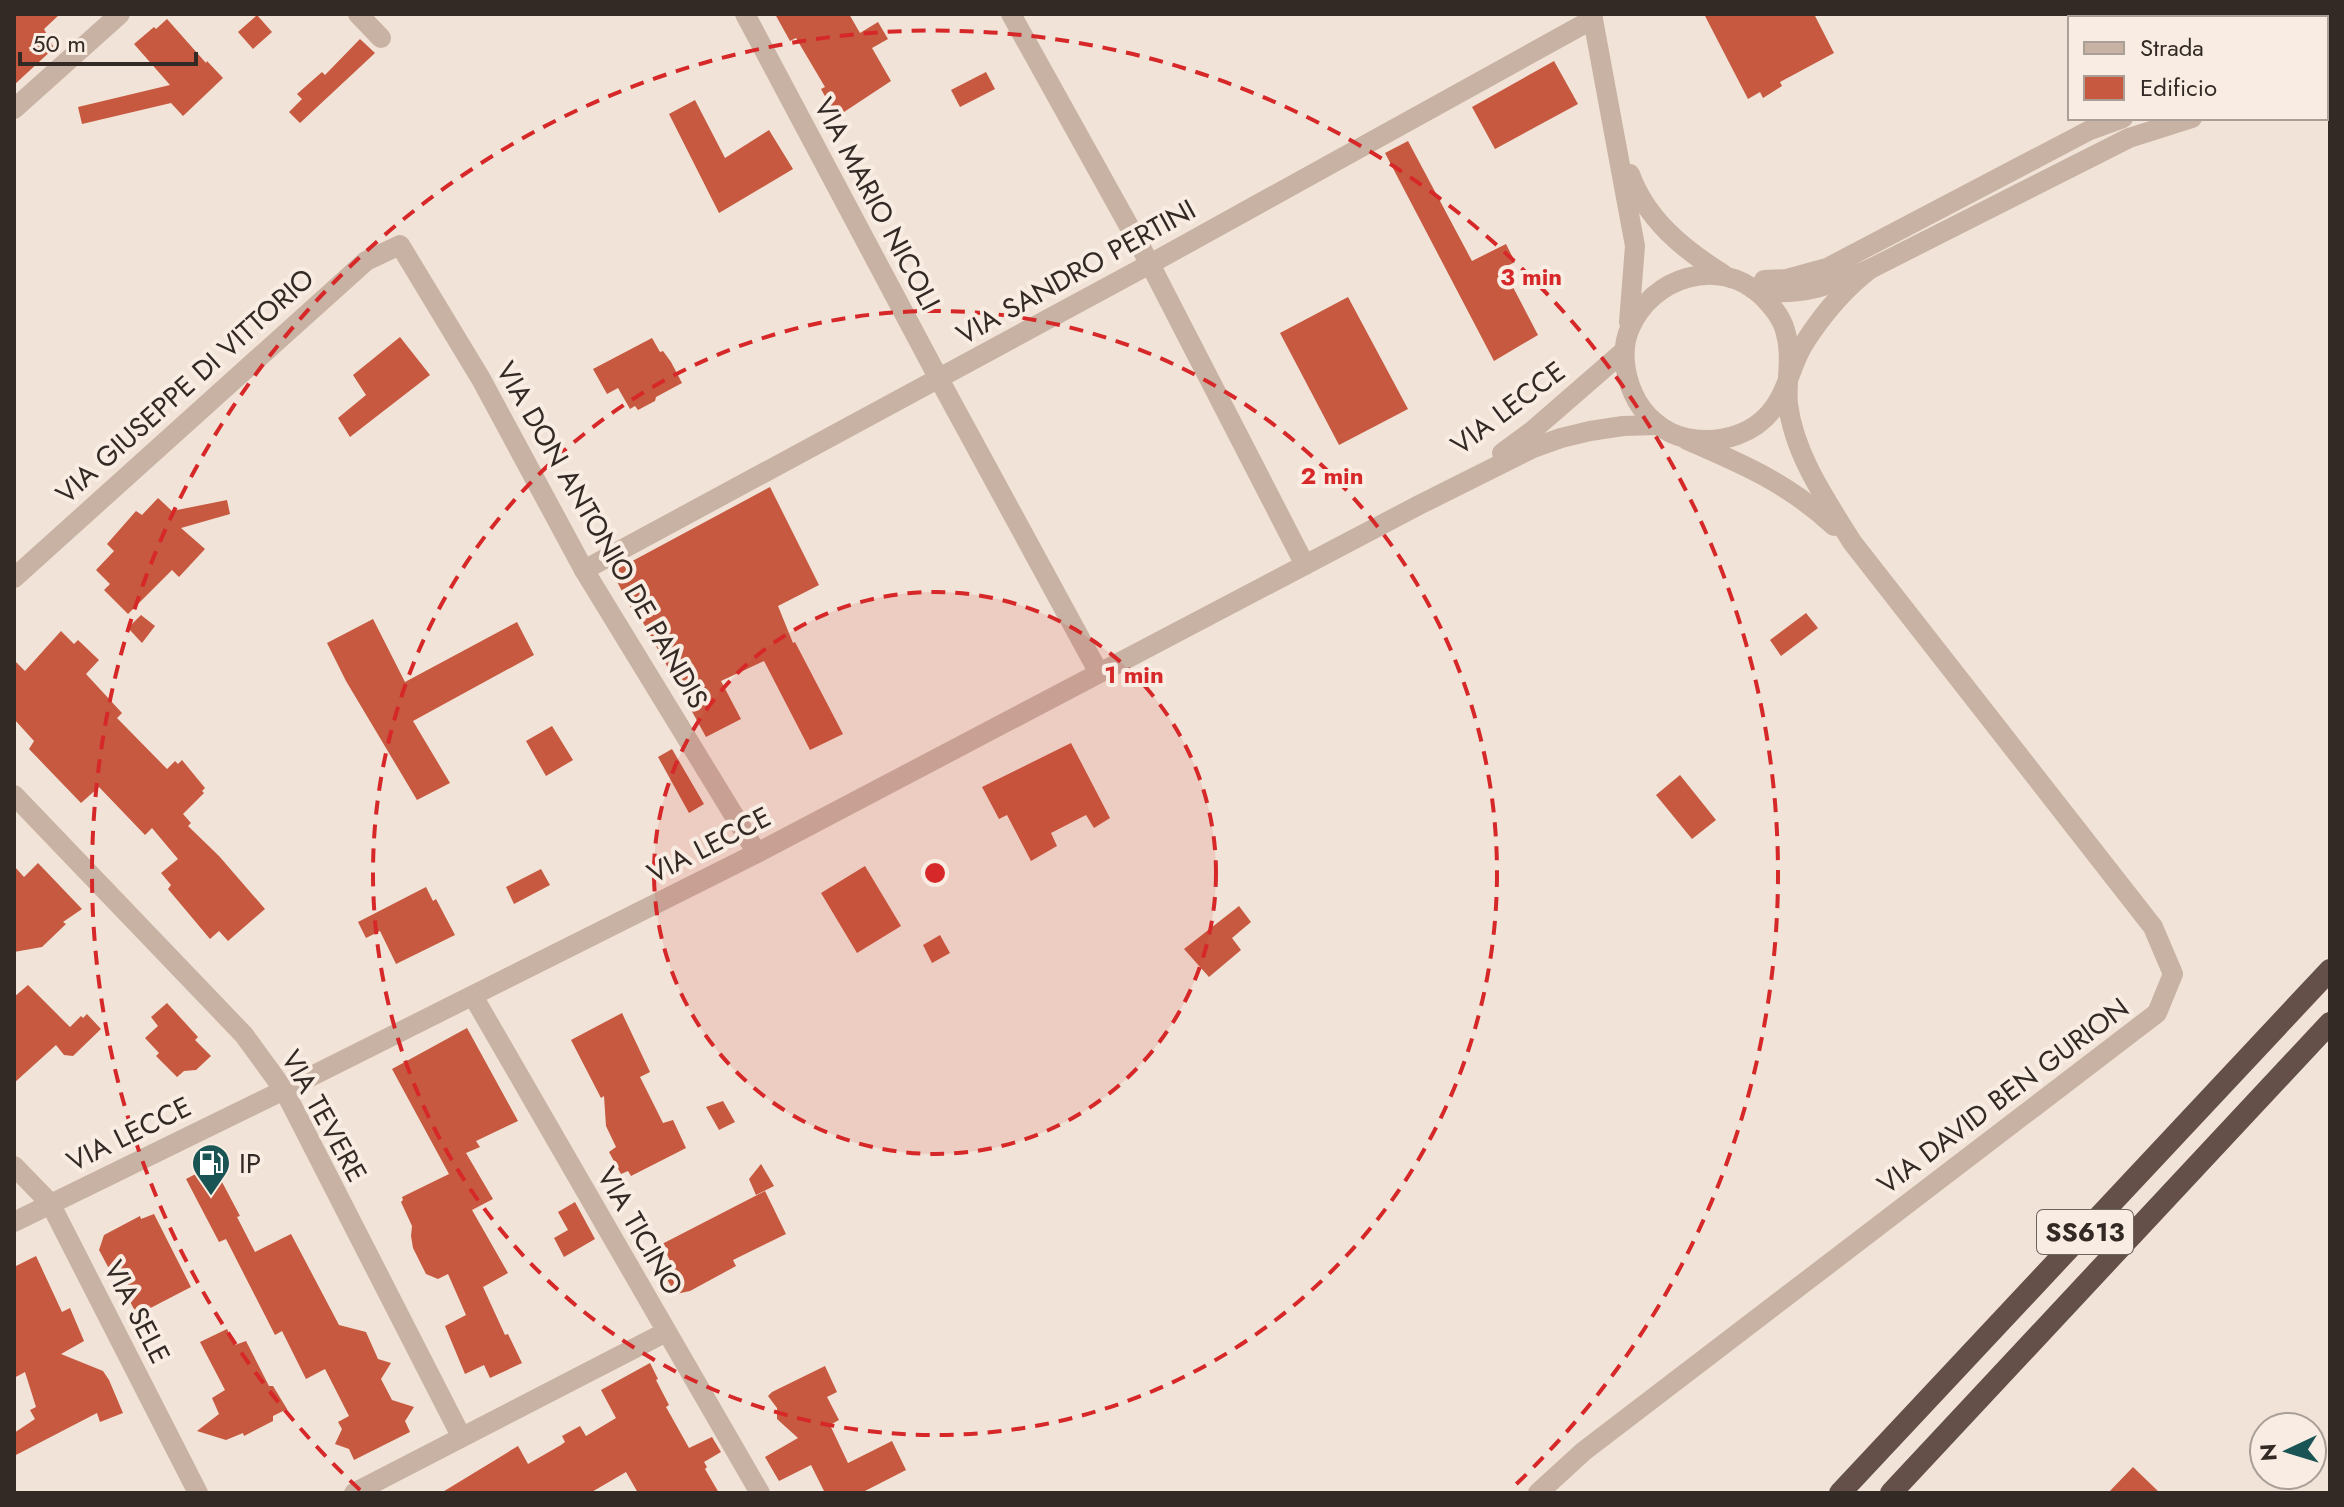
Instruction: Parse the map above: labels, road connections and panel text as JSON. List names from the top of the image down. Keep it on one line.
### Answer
{"streets":{"highway":["SS613"],"street":["VIA MARIO NICOLI","VIA SANDRO PERTINI","VIA GIUSEPPE DI VITTORIO","VIA LECCE","VIA DON ANTONIO DE PANDIS","VIA DAVID BEN GURION","VIA TEVERE","VIA TICINO","VIA SELE"]},"crossings":[["VIA MARIO NICOLI","VIA SANDRO PERTINI"],["VIA MARIO NICOLI","VIA LECCE"],["VIA SANDRO PERTINI","VIA DON ANTONIO DE PANDIS"],["VIA GIUSEPPE DI VITTORIO","VIA DON ANTONIO DE PANDIS"],["VIA LECCE","VIA DON ANTONIO DE PANDIS"],["VIA LECCE","VIA DAVID BEN GURION"],["VIA LECCE","VIA TEVERE"],["VIA LECCE","VIA TICINO"],["VIA LECCE","VIA SELE"]],"places":{"fuel station":["IP"]},"legend":["Strada","Edificio"],"scale_bar":"50 m","north":"left","rings":["3 min","2 min","1 min"]}
